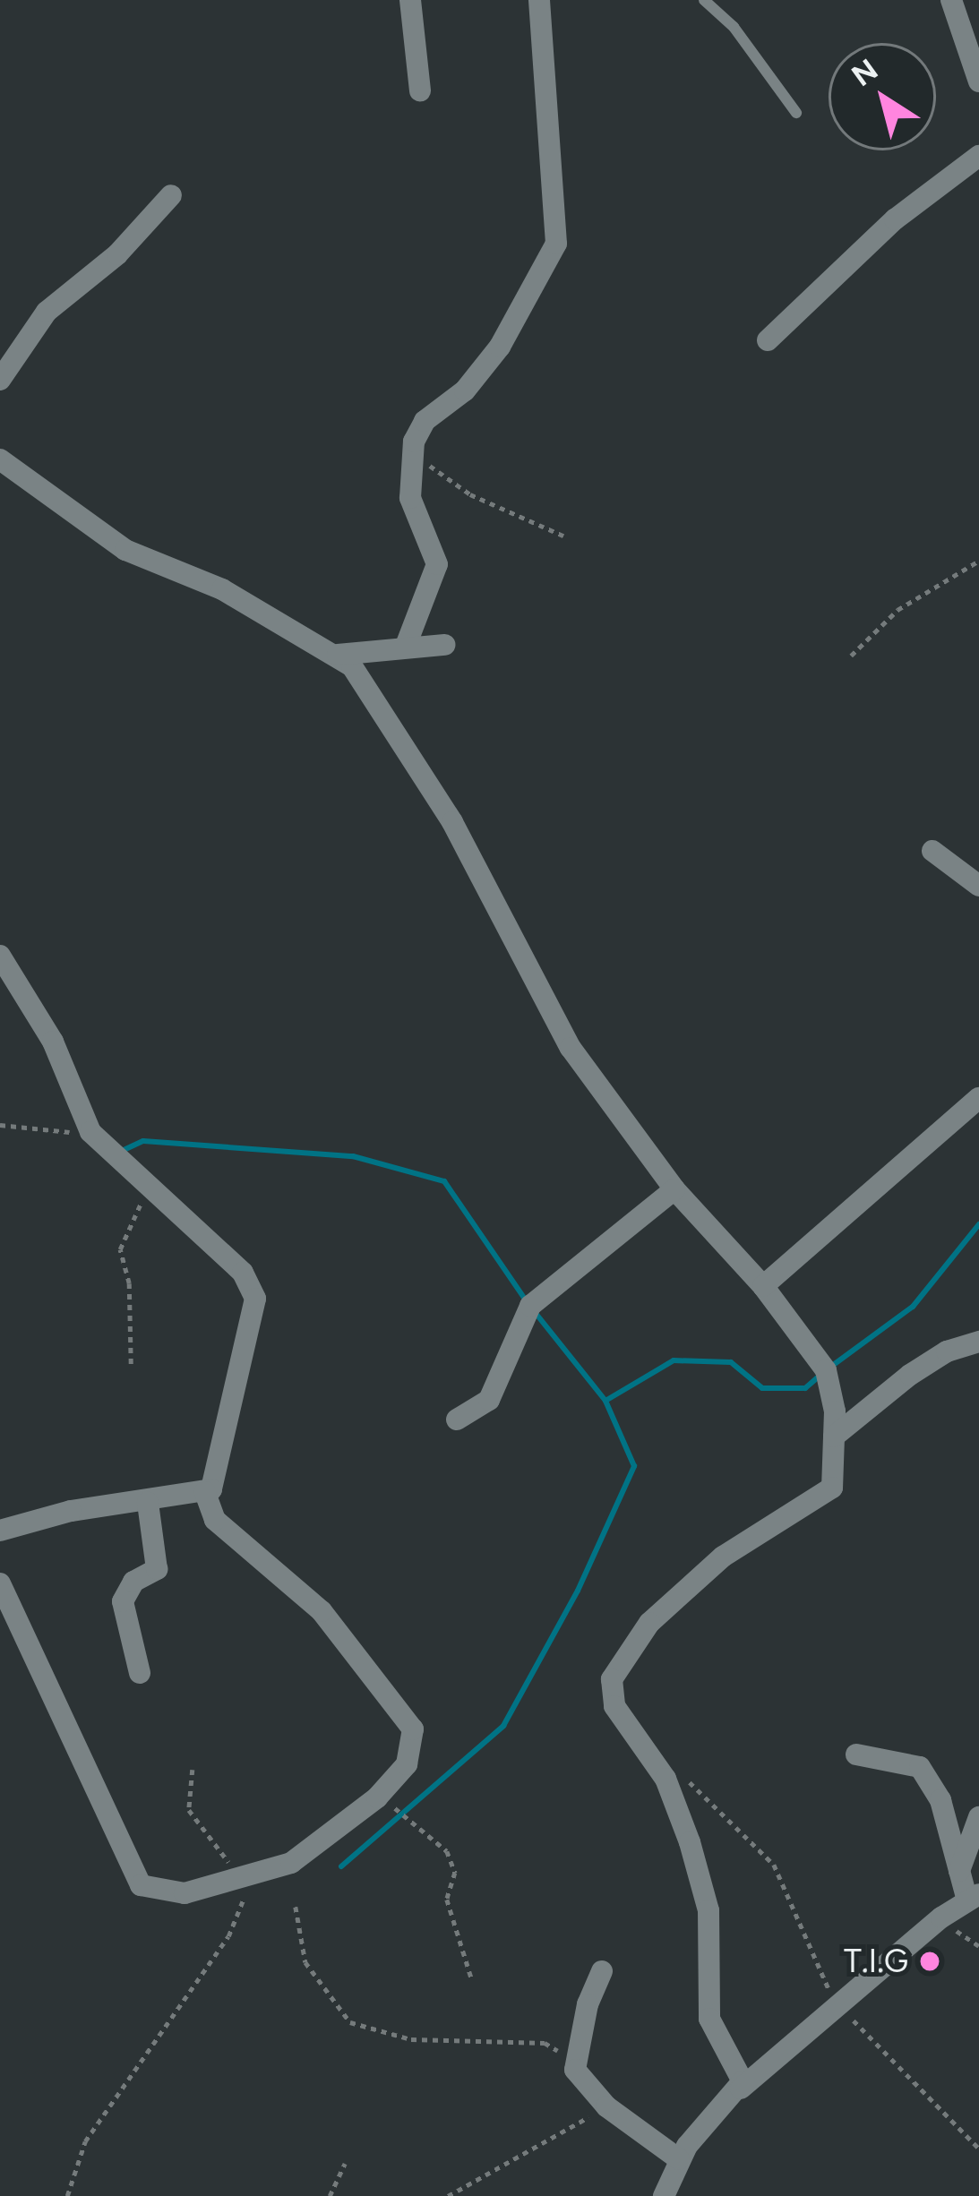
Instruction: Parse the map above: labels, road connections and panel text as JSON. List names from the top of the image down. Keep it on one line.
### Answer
{"places":["T.I.G"],"north":"top left"}
